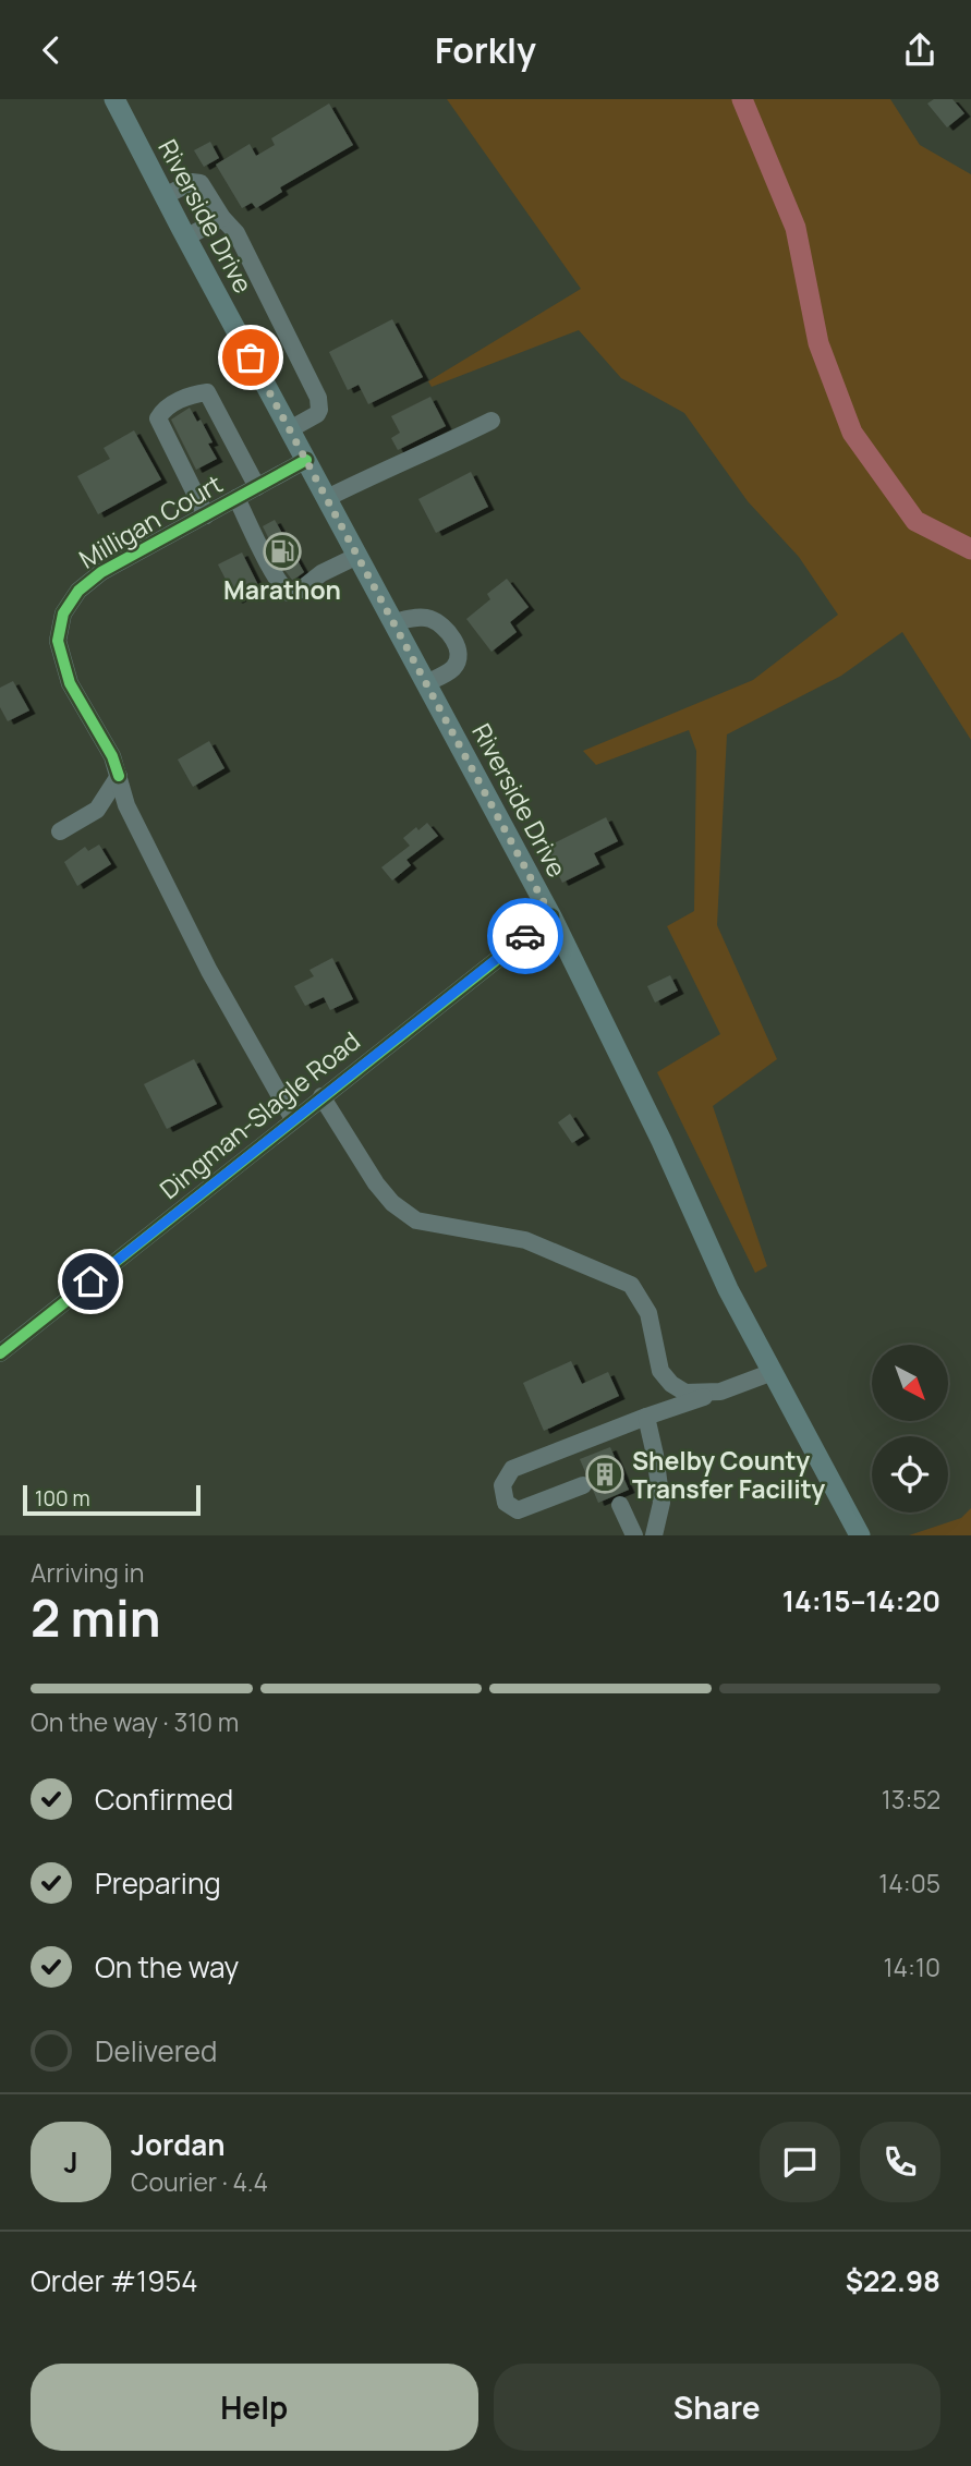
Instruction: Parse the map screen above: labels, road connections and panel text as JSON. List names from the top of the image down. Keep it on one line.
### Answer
{"streets":{"main road":["Riverside Drive"],"street":["Milligan Court","Dingman-Slagle Road"]},"crossings":[["Riverside Drive","Milligan Court"],["Riverside Drive","Dingman-Slagle Road"],["Milligan Court","Dingman-Slagle Road"]],"places":{"fuel station":["Marathon"],"building":["Shelby County Transfer Facility"]},"scale_bar":"100 m","north":"bottom right","page":{"header":"Forkly","scale":"100 m","heading":["2 min","Arriving in","14:15–14:20"],"panel":["Jordan","Courier · 4.4","Order #1954","$22.98"],"bar":"On the way · 310 m","list":[["Confirmed","13:52"],["Preparing","14:05"],["On the way","14:10"],"Delivered"],"round":"J","buttons":["Help","Share"]}}
